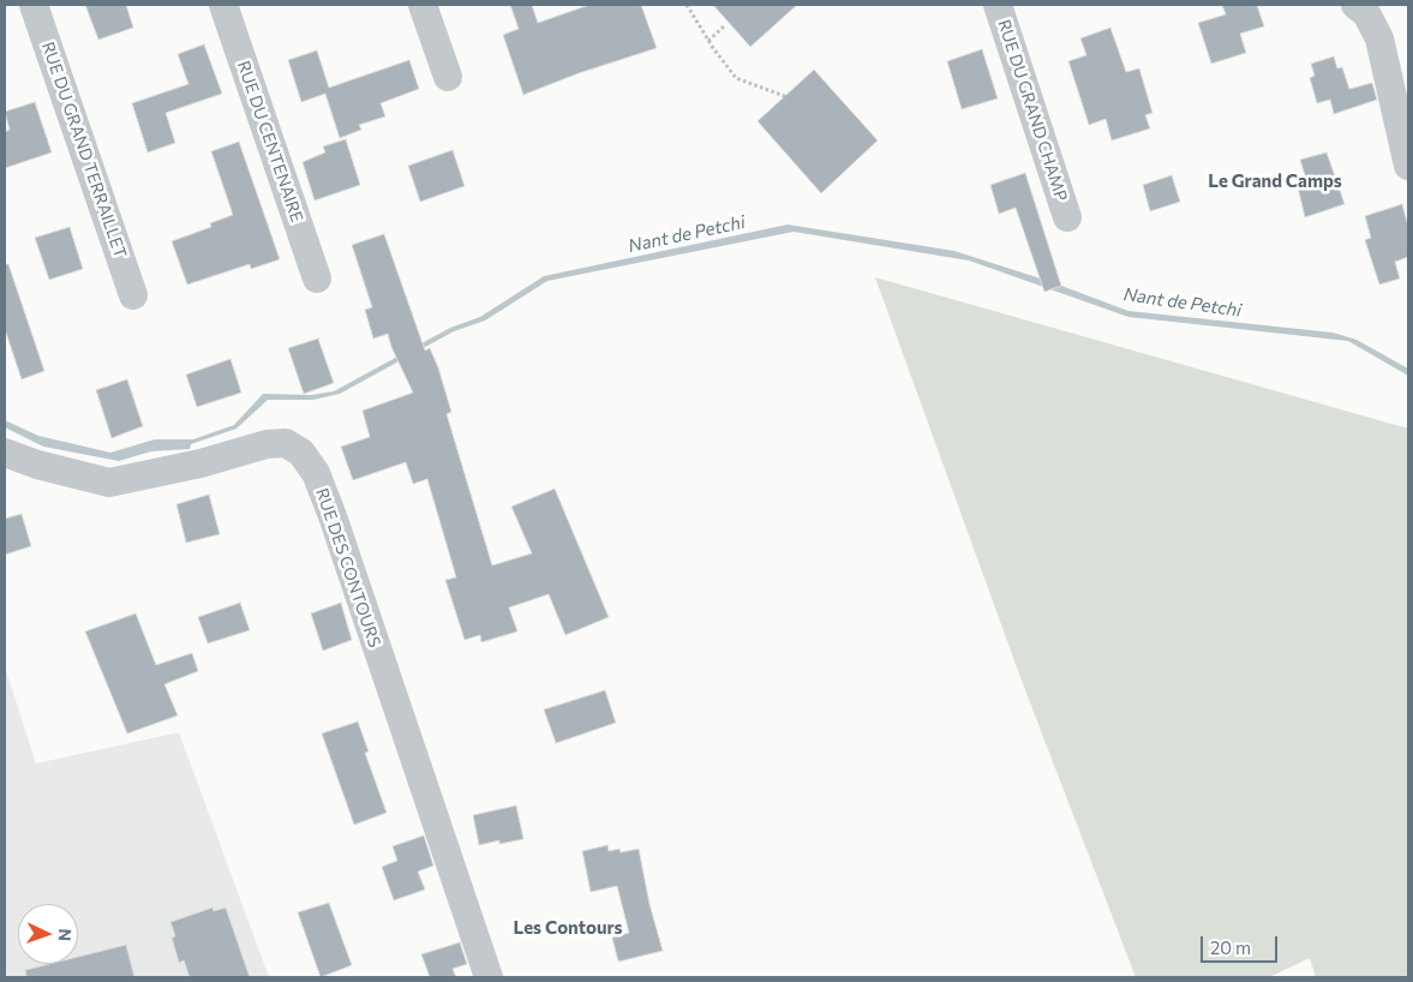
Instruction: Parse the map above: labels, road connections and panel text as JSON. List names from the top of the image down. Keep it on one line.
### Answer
{"streets":{"street":["RUE DU GRAND CHAMP","RUE DU CENTENAIRE","RUE DU GRAND TERRAILLET","RUE DES CONTOURS"]},"districts":["Le Grand Camps","Les Contours"],"water":["Nant de Petchi"],"scale_bar":"20 m","north":"right"}
